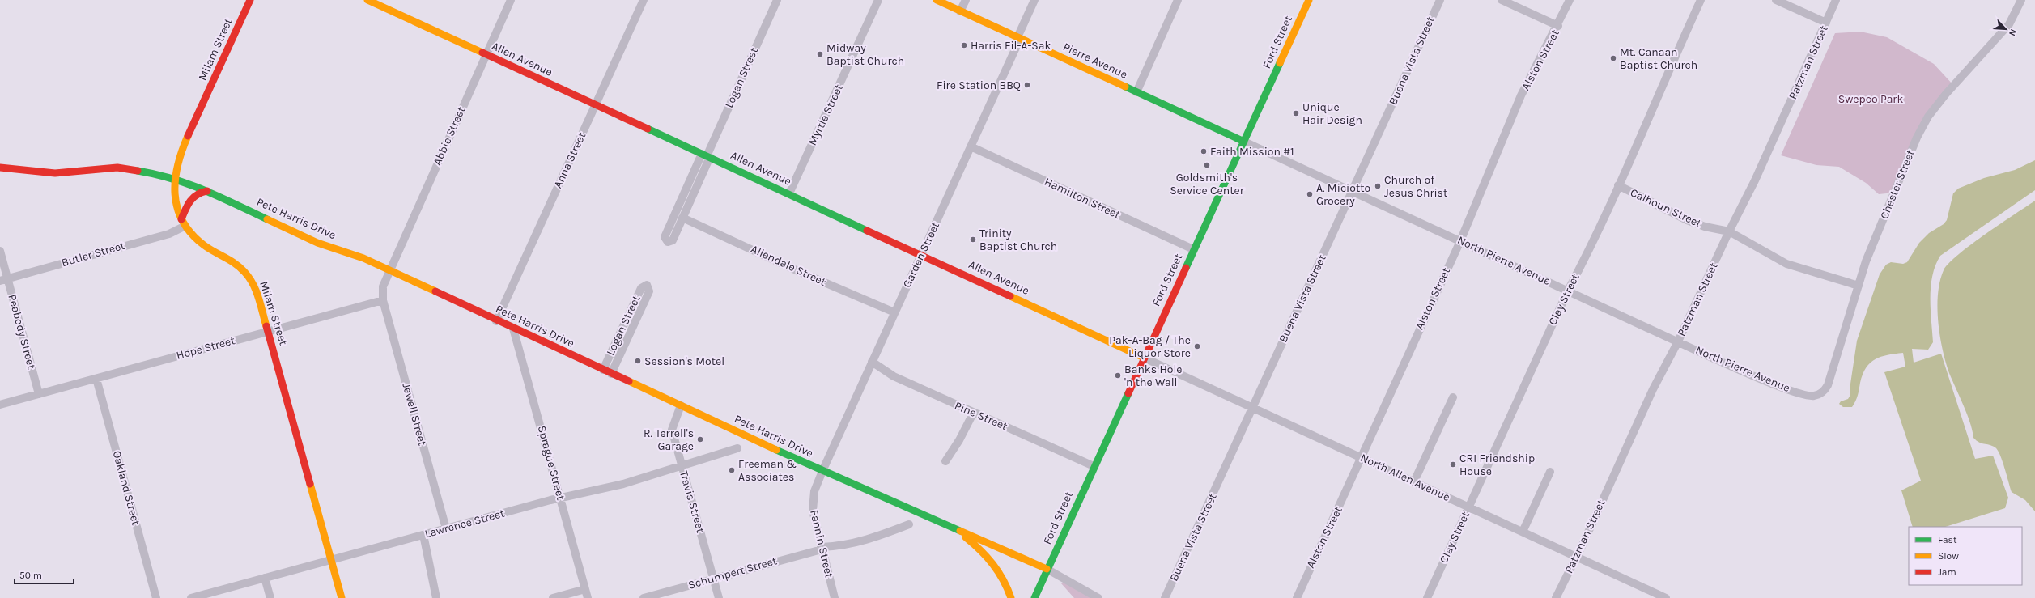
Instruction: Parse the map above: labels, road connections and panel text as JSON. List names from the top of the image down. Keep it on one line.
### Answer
{"streets":{"main road":["Ford Street","Milam Street","Allen Avenue","Pierre Avenue","Pete Harris Drive"],"street":["Alston Street","Buena Vista Street","Patzman Street","Logan Street","Myrtle Street","Abbie Street","Anna Street","Chester Street","Hamilton Street","Calhoun Street","Butler Street","Garden Street","North Pierre Avenue","Allendale Street","Clay Street","Peabody Street","Hope Street","Jewell Street","Pine Street","Sprague Street","North Allen Avenue","Oakland Street","Travis Street","Lawrence Street","Fannin Street","Schumpert Street"]},"crossings":[["Ford Street","Allen Avenue"],["Ford Street","Pierre Avenue"],["Ford Street","Hamilton Street"],["Ford Street","Pete Harris Drive"],["Ford Street","North Pierre Avenue"],["Ford Street","Pine Street"],["Ford Street","North Allen Avenue"],["Milam Street","Pete Harris Drive"],["Milam Street","Butler Street"],["Milam Street","Hope Street"],["Milam Street","Lawrence Street"],["Allen Avenue","Logan Street"],["Allen Avenue","Myrtle Street"],["Allen Avenue","Abbie Street"],["Allen Avenue","Anna Street"],["Allen Avenue","Garden Street"],["Allen Avenue","North Allen Avenue"],["Alston Street","North Pierre Avenue"],["Alston Street","North Allen Avenue"],["Pierre Avenue","Garden Street"],["Pierre Avenue","North Pierre Avenue"],["Buena Vista Street","North Pierre Avenue"],["Buena Vista Street","North Allen Avenue"],["Patzman Street","Calhoun Street"],["Patzman Street","North Pierre Avenue"],["Patzman Street","North Allen Avenue"],["Logan Street","Pete Harris Drive"],["Logan Street","Allendale Street"],["Abbie Street","Pete Harris Drive"],["Anna Street","Pete Harris Drive"],["Chester Street","Calhoun Street"],["Chester Street","North Pierre Avenue"],["Hamilton Street","Garden Street"],["Calhoun Street","Clay Street"],["Pete Harris Drive","Garden Street"],["Pete Harris Drive","Sprague Street"],["Pete Harris Drive","Travis Street"],["Pete Harris Drive","Fannin Street"],["Butler Street","Peabody Street"],["Garden Street","Allendale Street"],["Garden Street","Pine Street"],["Garden Street","Fannin Street"],["North Pierre Avenue","Clay Street"],["Clay Street","North Allen Avenue"],["Peabody Street","Hope Street"],["Hope Street","Jewell Street"],["Hope Street","Oakland Street"],["Jewell Street","Lawrence Street"],["Sprague Street","Lawrence Street"],["Travis Street","Lawrence Street"],["Travis Street","Schumpert Street"],["Fannin Street","Schumpert Street"]],"parks":["Swepco Park"],"places":["Harris Fil-A-Sak","Midway Baptist Church","Mt. Canaan Baptist Church","Fire Station BBQ","Unique Hair Design","Faith Mission #1","Goldsmith's Service Center","Church of Jesus Christ","A. Miciotto Grocery","Trinity Baptist Church","Pak-A-Bag / The Liquor Store","Session's Motel","Banks Hole 'n the Wall","R. Terrell's Garage","CRI Friendship House","Freeman & Associates"],"legend":["Fast","Slow","Jam"],"scale_bar":"50 m","north":"bottom right"}
